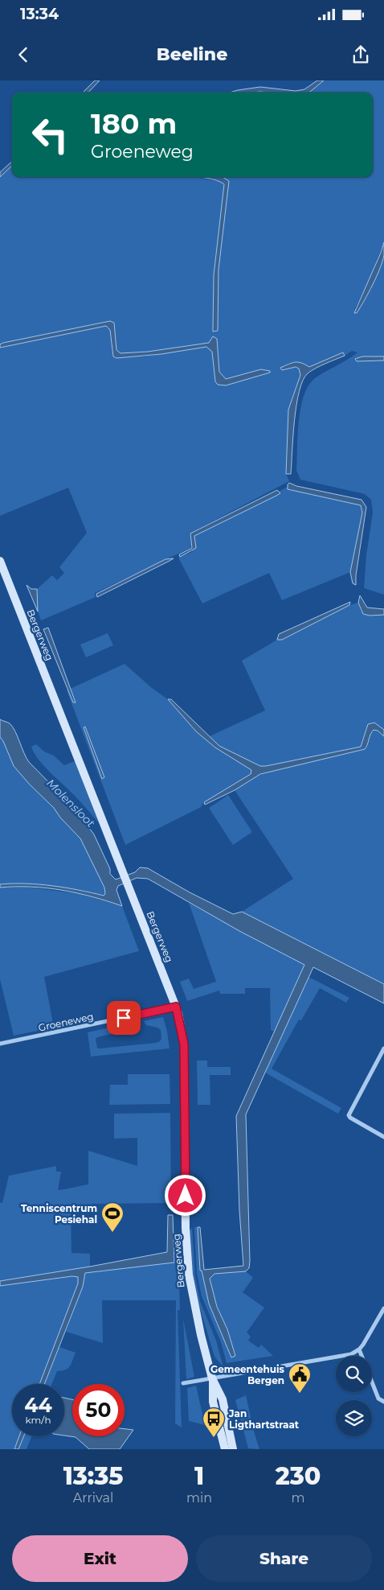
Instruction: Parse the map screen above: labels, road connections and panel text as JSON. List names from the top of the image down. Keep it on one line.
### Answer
{"streets":{"main road":["Bergerweg"],"street":["Groeneweg"]},"crossings":[["Bergerweg","Groeneweg"]],"water":["Molensloot"],"places":{"sports":["Tenniscentrum Pesiehal"],"public building":["Gemeentehuis Bergen"],"bus stop":["Jan Ligthartstraat"]},"page":{"status":"13:34","header":"Beeline","turn":["180 m","Groeneweg"],"speed":"44 km/h","limit":"50","eta":["13:35","Arrival","1","min","230","m"],"buttons":["Exit","Share"]}}
